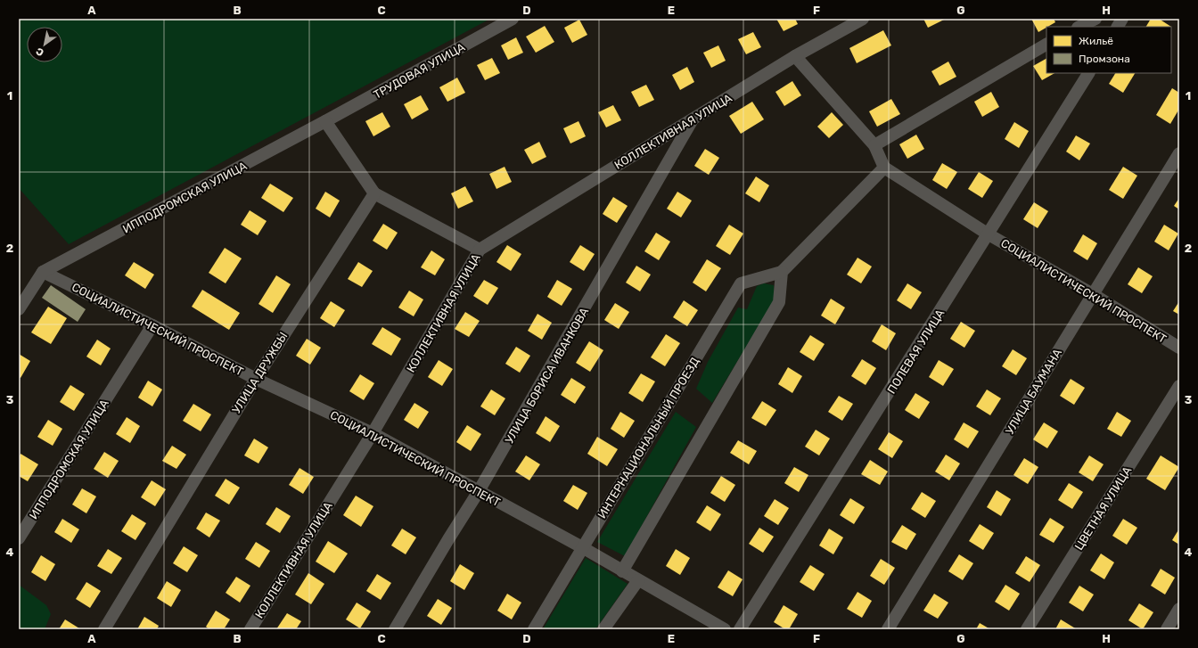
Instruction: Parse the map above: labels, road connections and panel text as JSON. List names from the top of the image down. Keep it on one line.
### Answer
{"streets":{"street":["ТРУДОВАЯ УЛИЦА","КОЛЛЕКТИВНАЯ УЛИЦА","ИППОДРОМСКАЯ УЛИЦА","СОЦИАЛИСТИЧЕСКИЙ ПРОСПЕКТ","ПОЛЕВАЯ УЛИЦА","УЛИЦА ДРУЖБЫ","УЛИЦА БОРИСА ИВАНКОВА","УЛИЦА БАУМАНА","ИНТЕРНАЦИОНАЛЬНЫЙ ПРОЕЗД","ЦВЕТНАЯ УЛИЦА"]},"crossings":[["ТРУДОВАЯ УЛИЦА","ИППОДРОМСКАЯ УЛИЦА"],["КОЛЛЕКТИВНАЯ УЛИЦА","СОЦИАЛИСТИЧЕСКИЙ ПРОСПЕКТ"],["КОЛЛЕКТИВНАЯ УЛИЦА","УЛИЦА БОРИСА ИВАНКОВА"],["ИППОДРОМСКАЯ УЛИЦА","СОЦИАЛИСТИЧЕСКИЙ ПРОСПЕКТ"],["СОЦИАЛИСТИЧЕСКИЙ ПРОСПЕКТ","ПОЛЕВАЯ УЛИЦА"],["СОЦИАЛИСТИЧЕСКИЙ ПРОСПЕКТ","УЛИЦА ДРУЖБЫ"],["СОЦИАЛИСТИЧЕСКИЙ ПРОСПЕКТ","УЛИЦА БОРИСА ИВАНКОВА"],["СОЦИАЛИСТИЧЕСКИЙ ПРОСПЕКТ","УЛИЦА БАУМАНА"],["СОЦИАЛИСТИЧЕСКИЙ ПРОСПЕКТ","ИНТЕРНАЦИОНАЛЬНЫЙ ПРОЕЗД"]],"legend":["Жильё","Промзона"],"north":"bottom left","grid":{"columns":["A","B","C","D","E","F","G","H"],"rows":["1","2","3","4"]}}
